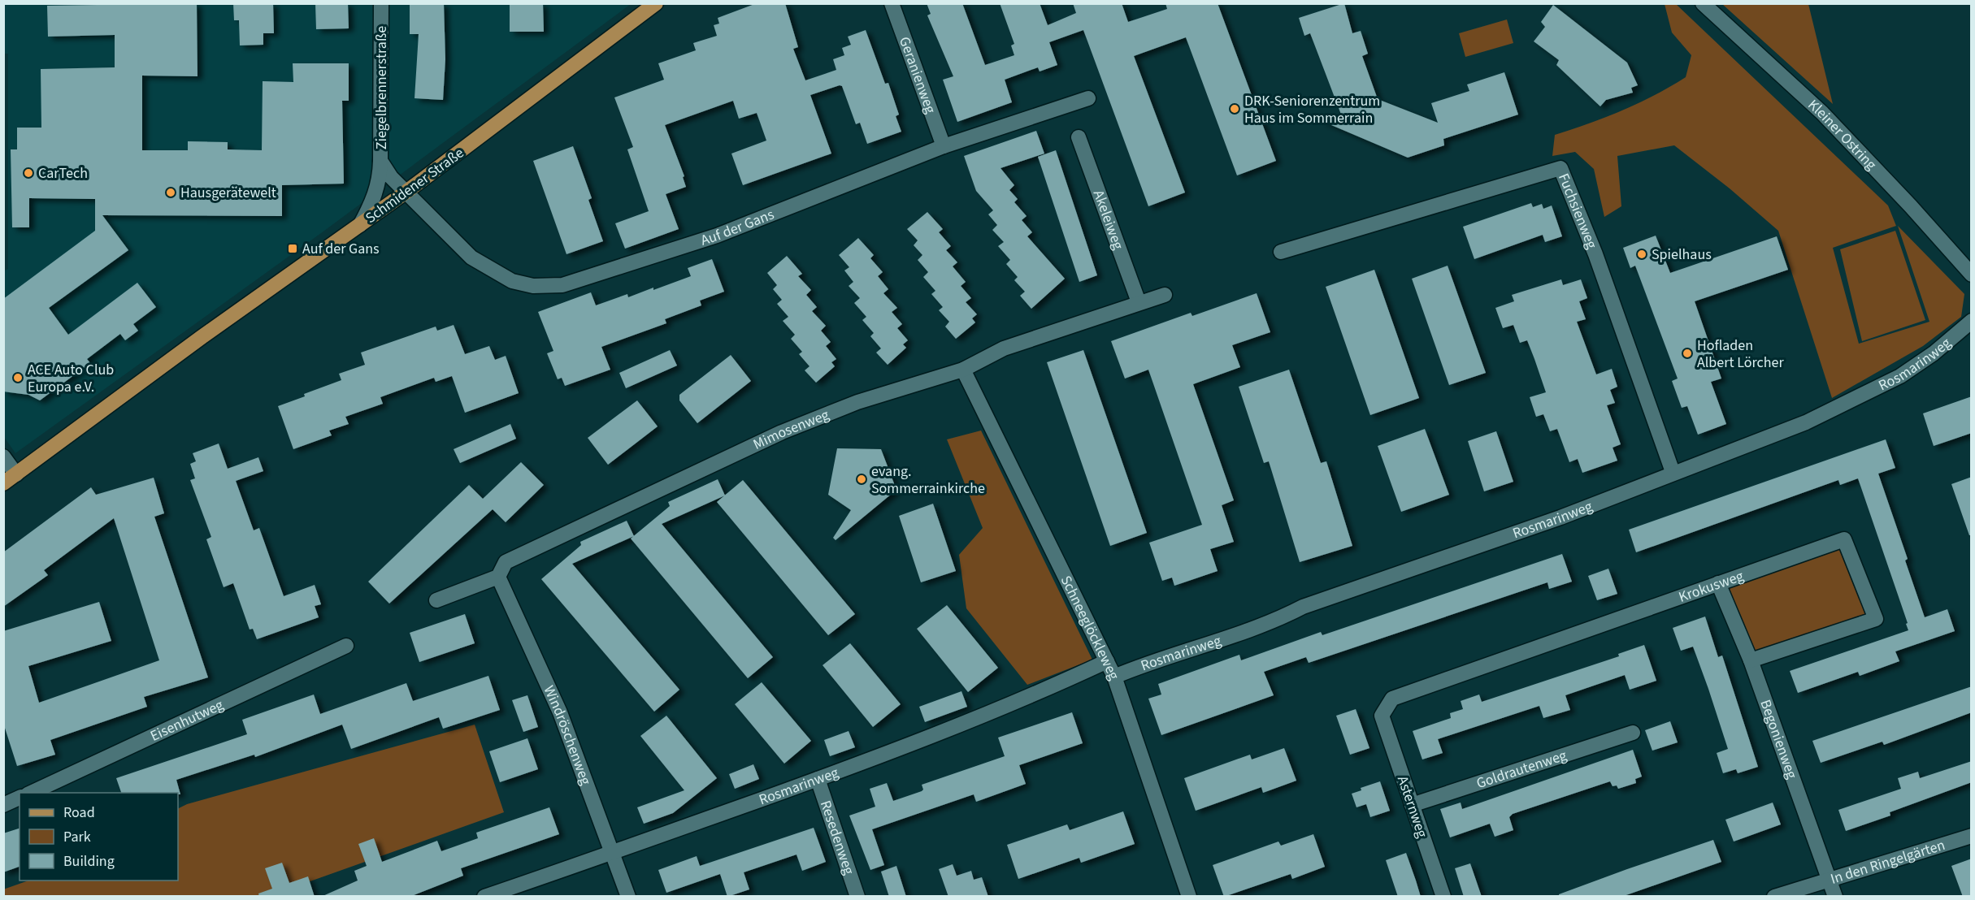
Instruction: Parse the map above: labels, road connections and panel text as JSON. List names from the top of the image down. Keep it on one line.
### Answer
{"streets":{"main road":["Schmidener Straße"],"street":["Geranienweg","Ziegelbrennerstraße","Kleiner Ostring","Fuchsienweg","Akeleiweg","Auf der Gans","Rosmarinweg","Mimosenweg","Krokusweg","Schneeglöckleweg","Eisenhutweg","Windröschenweg","Begonienweg","Goldrautenweg","Asternweg","Resedenweg","In den Ringelgärten"]},"crossings":[["Geranienweg","Auf der Gans"],["Ziegelbrennerstraße","Schmidener Straße"],["Ziegelbrennerstraße","Auf der Gans"],["Schmidener Straße","Auf der Gans"],["Fuchsienweg","Rosmarinweg"],["Akeleiweg","Mimosenweg"],["Rosmarinweg","Schneeglöckleweg"],["Rosmarinweg","Windröschenweg"],["Rosmarinweg","Resedenweg"],["Mimosenweg","Schneeglöckleweg"],["Mimosenweg","Windröschenweg"],["Krokusweg","Begonienweg"],["Krokusweg","Asternweg"],["Begonienweg","In den Ringelgärten"],["Goldrautenweg","Asternweg"]],"places":{"other":["DRK-Seniorenzentrum Haus im Sommerrain","CarTech","Hausgerätewelt","Spielhaus","Hofladen Albert Lörcher","ACE Auto Club Europa e.V.","evang. Sommerrainkirche"],"transit":["Auf der Gans"]},"legend":["Road","Park","Building"]}
